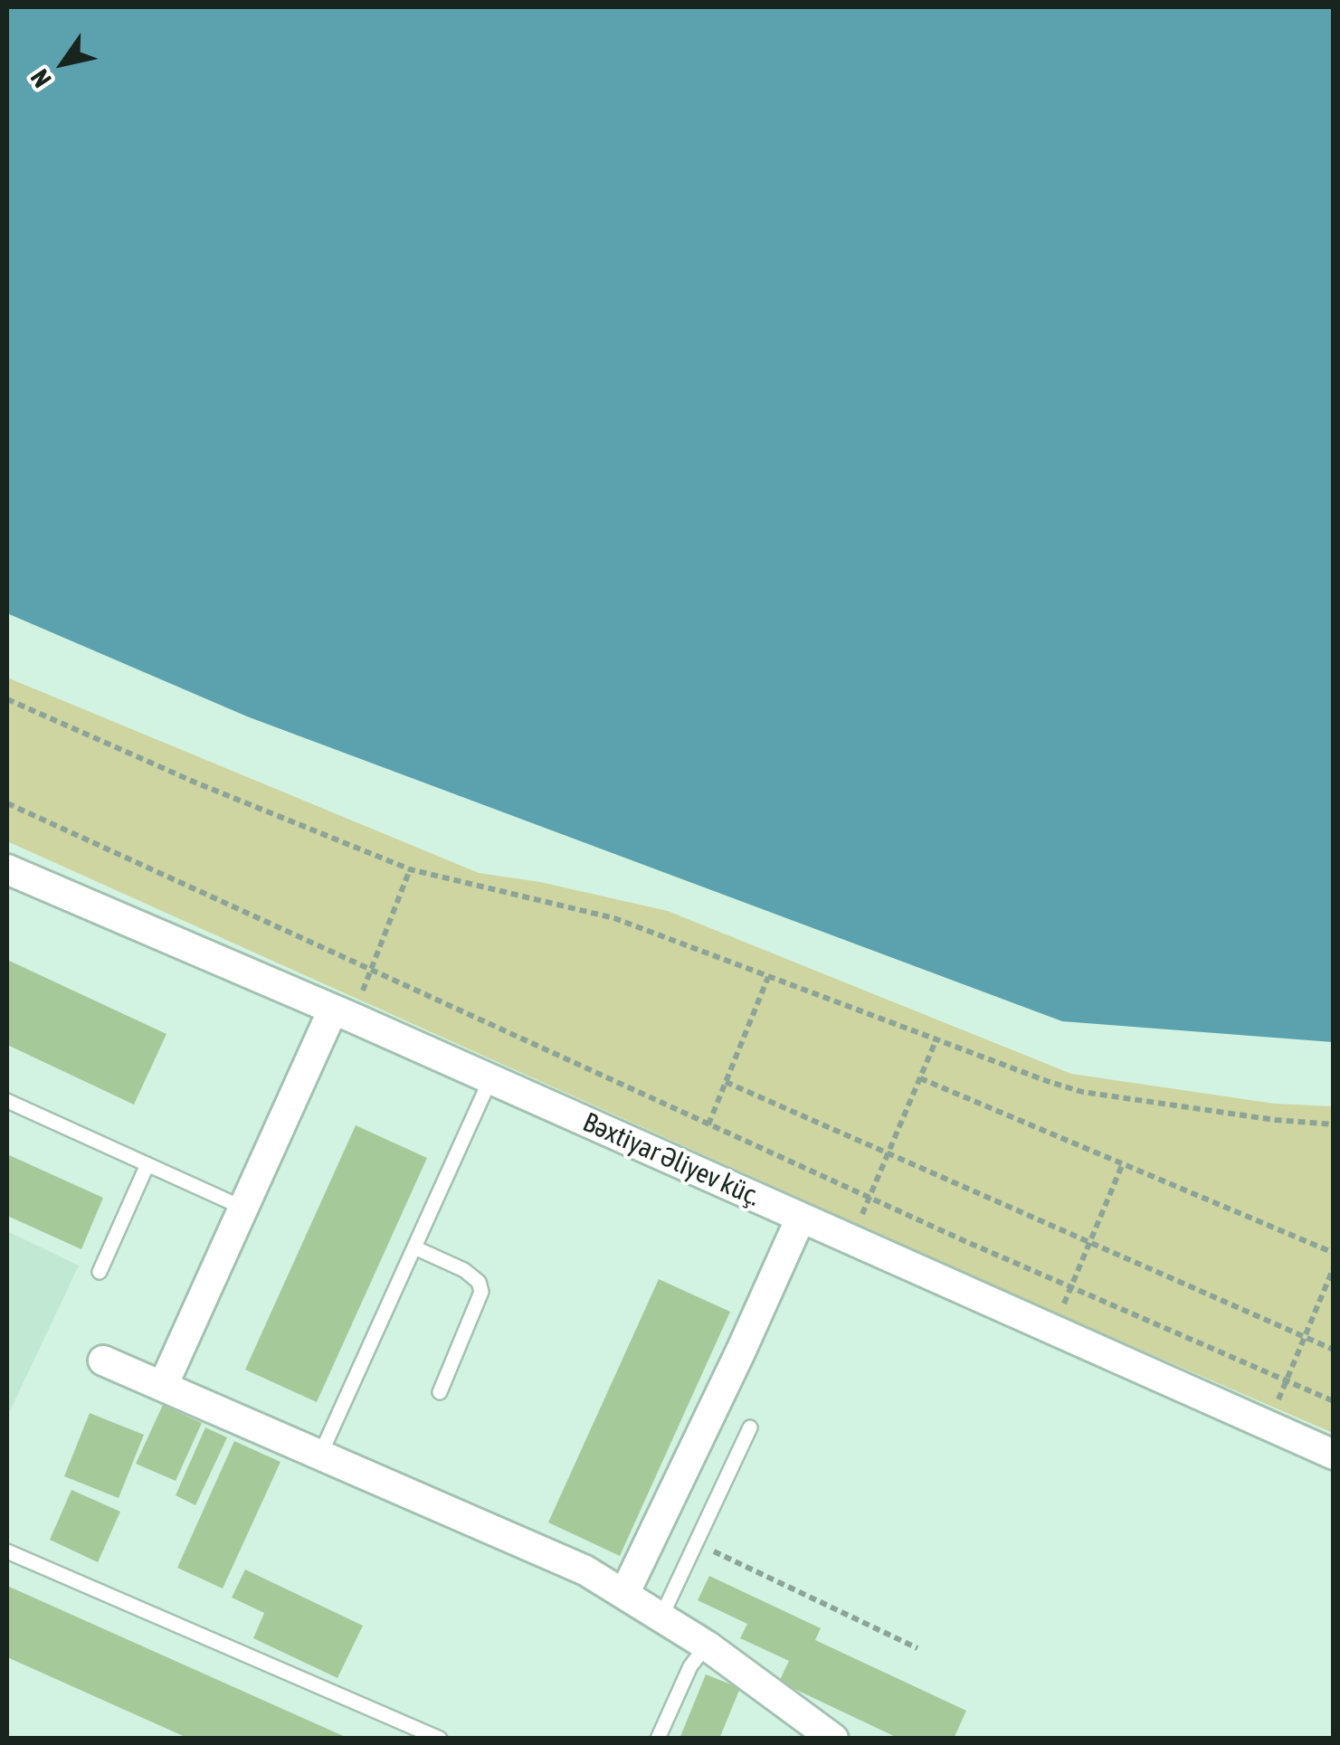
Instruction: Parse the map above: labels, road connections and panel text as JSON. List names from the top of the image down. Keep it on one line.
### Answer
{"streets":{"street":["Bəxtiyar Əliyev küç."]},"north":"bottom left"}
